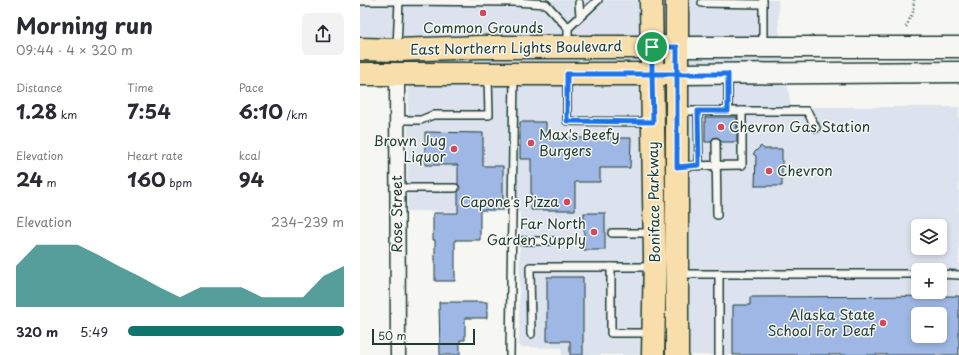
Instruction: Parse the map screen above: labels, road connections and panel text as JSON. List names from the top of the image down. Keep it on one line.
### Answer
{"streets":{"main road":["East Northern Lights Boulevard","Boniface Parkway"],"street":["Rose Street"]},"crossings":[["East Northern Lights Boulevard","Boniface Parkway"],["East Northern Lights Boulevard","Rose Street"]],"places":["Common Grounds","Chevron Gas Station","Max's Beefy Burgers","Brown Jug Liquor","Chevron","Capone's Pizza","Far North Garden Supply","Alaska State School For Deaf"],"scale_bar":"50 m","page":{"heading":["Morning run","09:44 · 4 × 320 m"],"stats":[["Distance","1.28 km"],["Time","7:54"],["Pace","6:10 /km"],["Elevation","24 m"],["Heart rate","160 bpm"],["kcal","94"]],"chart":["Elevation","234–239 m"],"map_buttons":["+","−"],"list":[{"name":"320 m","note":"5:49"}],"scale":"50 m"}}
